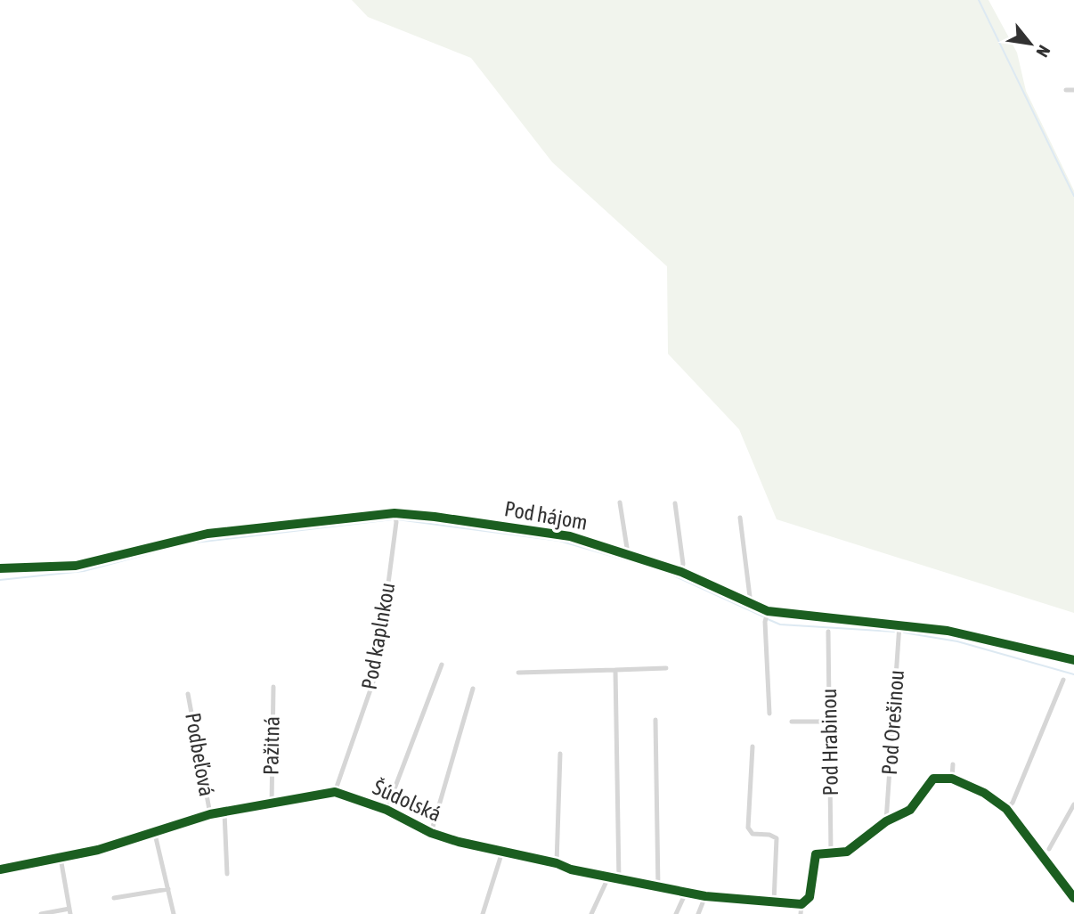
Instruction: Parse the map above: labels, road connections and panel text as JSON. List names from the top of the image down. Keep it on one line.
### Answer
{"streets":{"street":["Pod hájom","Pod kaplnkou","Pod Orešinou","Pod Hrabinou","Pažitná","Podbeľová","Šúdolská"]},"crossings":[["Pod hájom","Pod kaplnkou"],["Pod hájom","Pod Orešinou"],["Pod kaplnkou","Šúdolská"],["Pažitná","Šúdolská"],["Podbeľová","Šúdolská"]],"north":"bottom right"}
